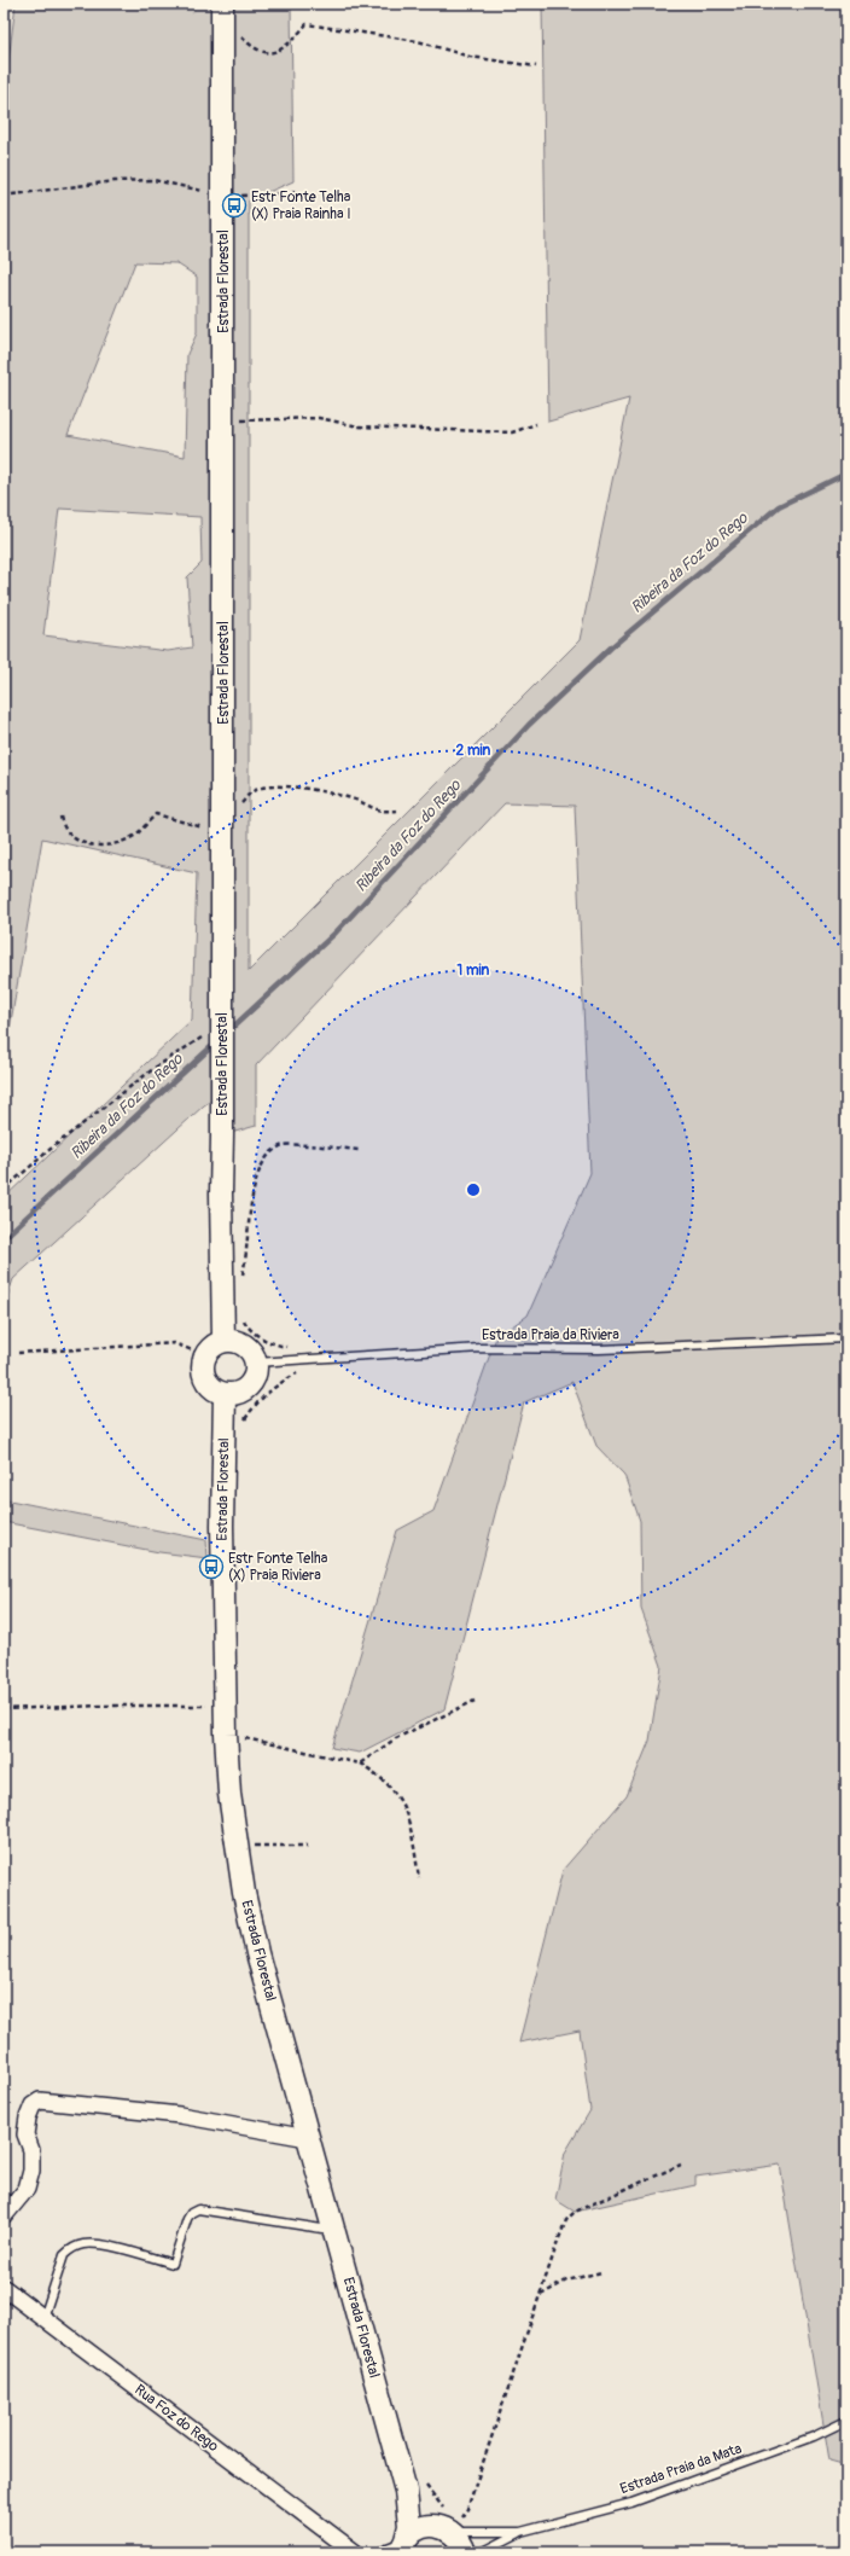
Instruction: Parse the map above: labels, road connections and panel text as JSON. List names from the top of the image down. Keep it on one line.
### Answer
{"streets":{"main road":["Estrada Florestal"],"street":["Rua Foz do Rego"],"lane":["Estrada Praia da Riviera","Estrada Praia da Mata"]},"crossings":[["Estrada Florestal","Estrada Praia da Riviera"],["Estrada Florestal","Estrada Praia da Mata"]],"water":["Ribeira da Foz do Rego"],"places":{"bus stop":["Estr Fonte Telha (X) Praia Rainha I","Estr Fonte Telha (X) Praia Riviera"]},"rings":["2 min","1 min"]}
